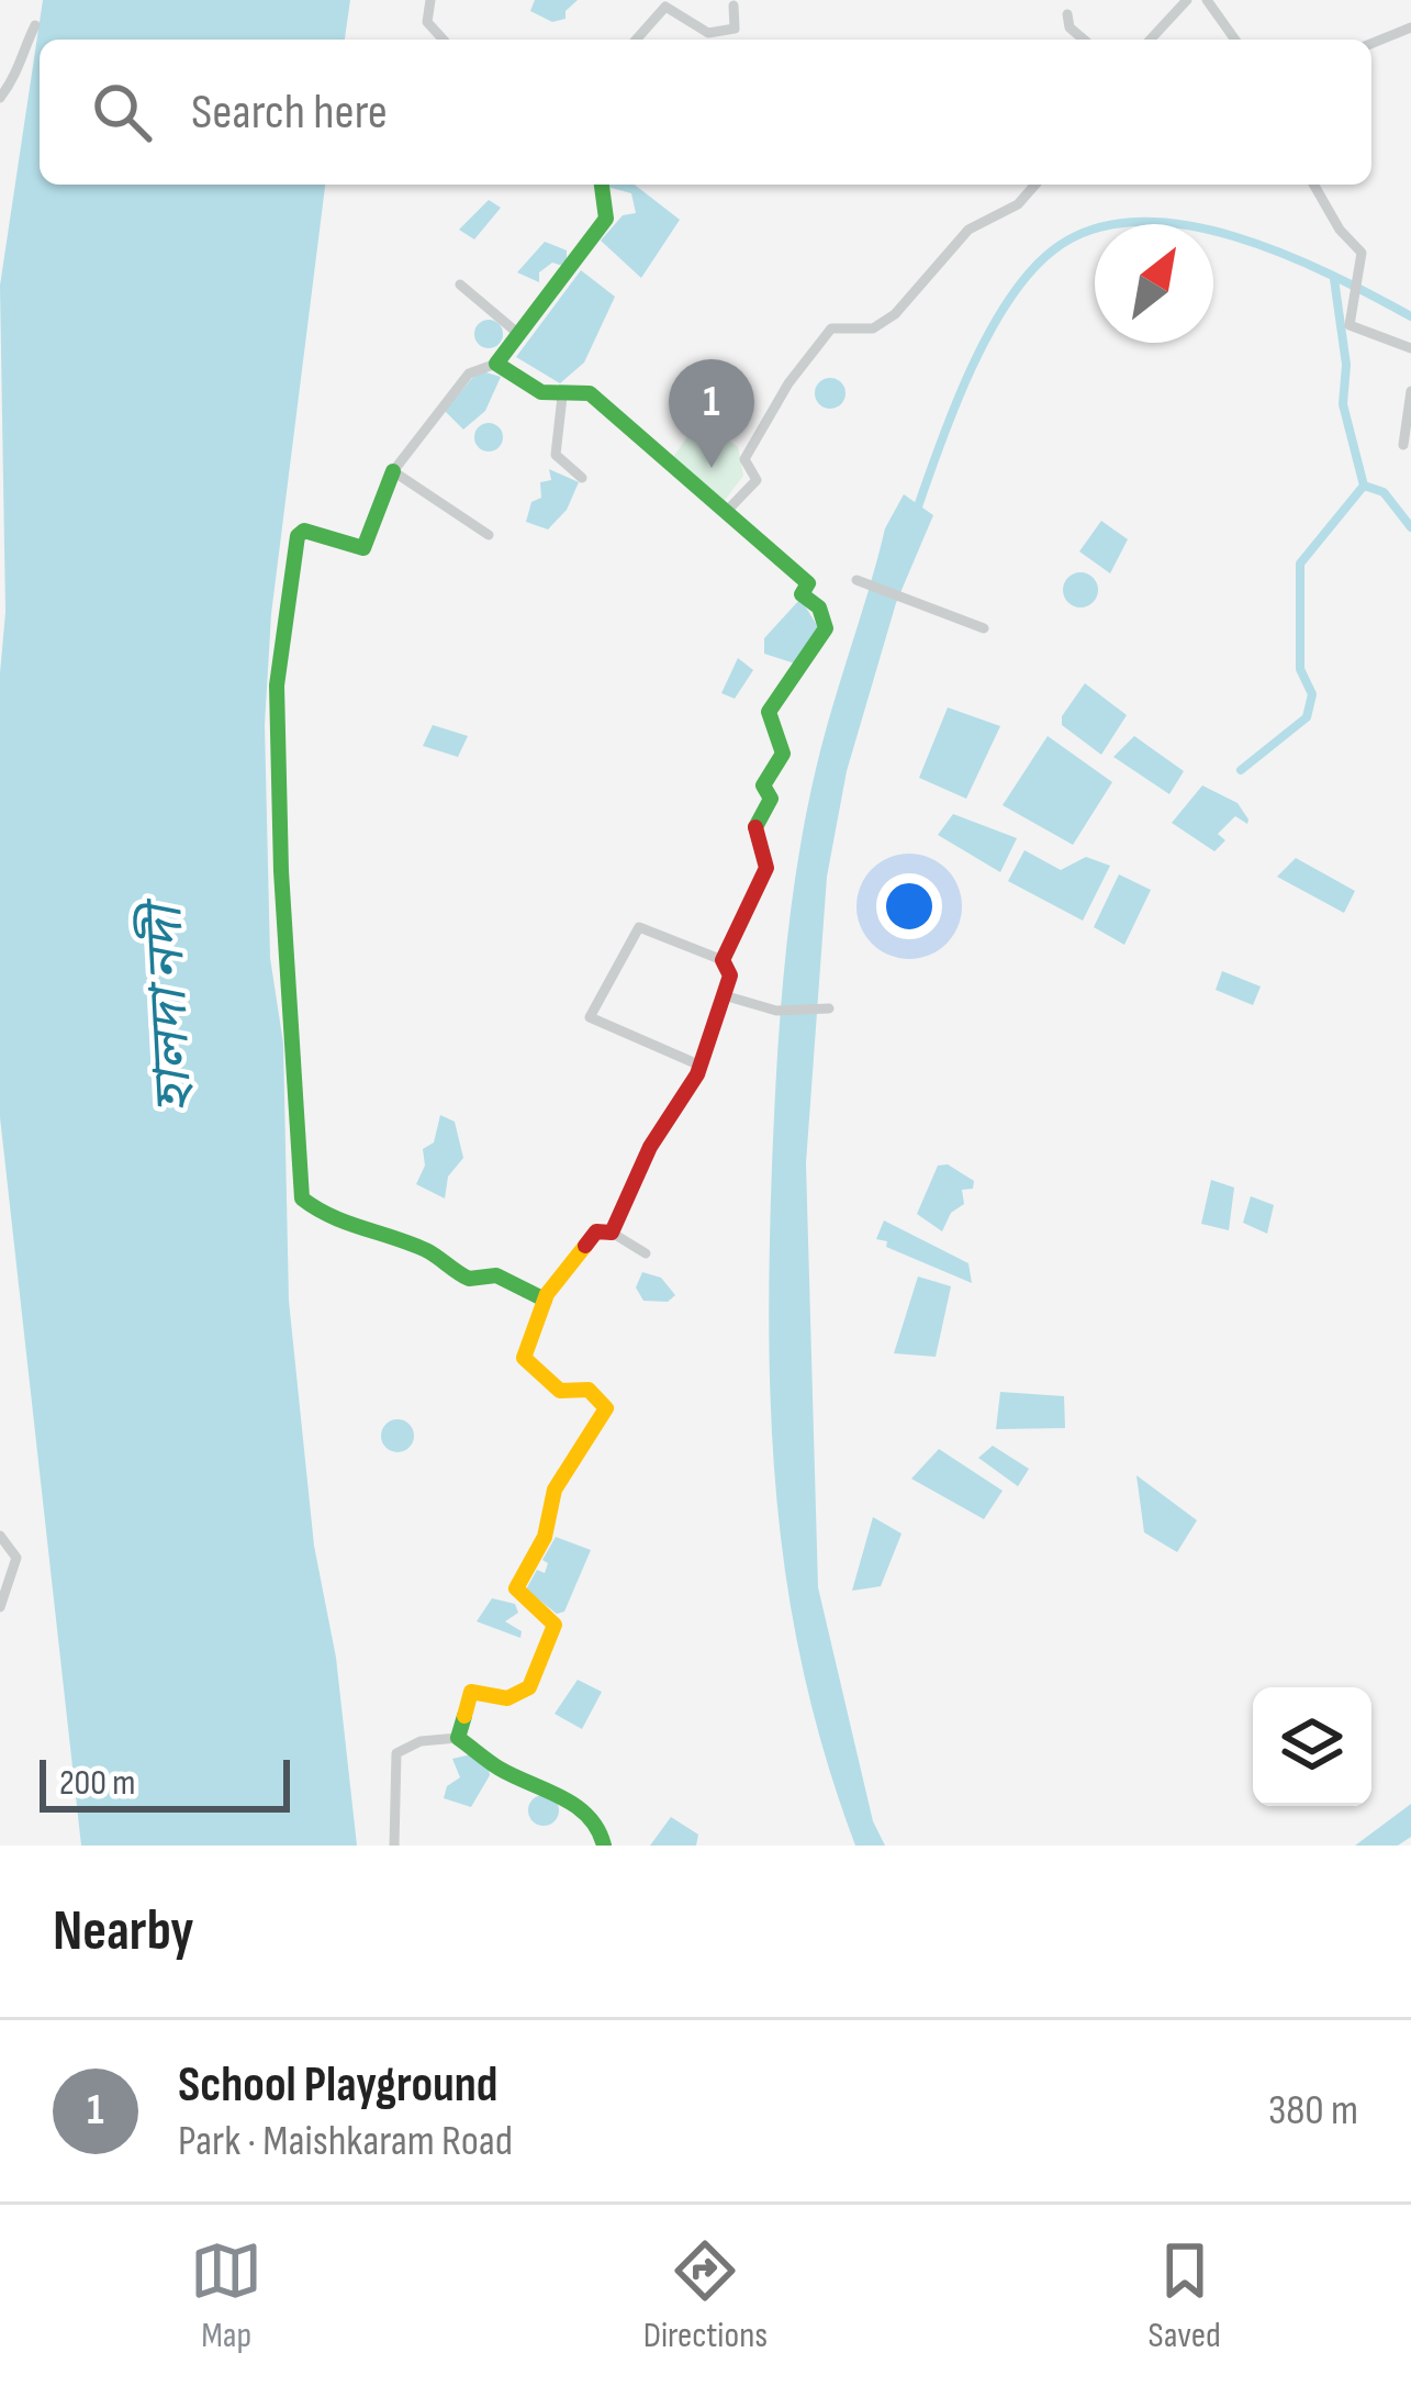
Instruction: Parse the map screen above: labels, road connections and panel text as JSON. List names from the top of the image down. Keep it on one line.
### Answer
{"water":["হালদা নদী"],"scale_bar":"200 m","north":"top right","page":{"search":"Search here","pins":"1","scale":"200 m","heading":"Nearby","list":[{"mark":"1","name":"School Playground","note":"Park · Maishkaram Road","value":"380 m"}],"nav":["Map","Directions","Saved"]}}
